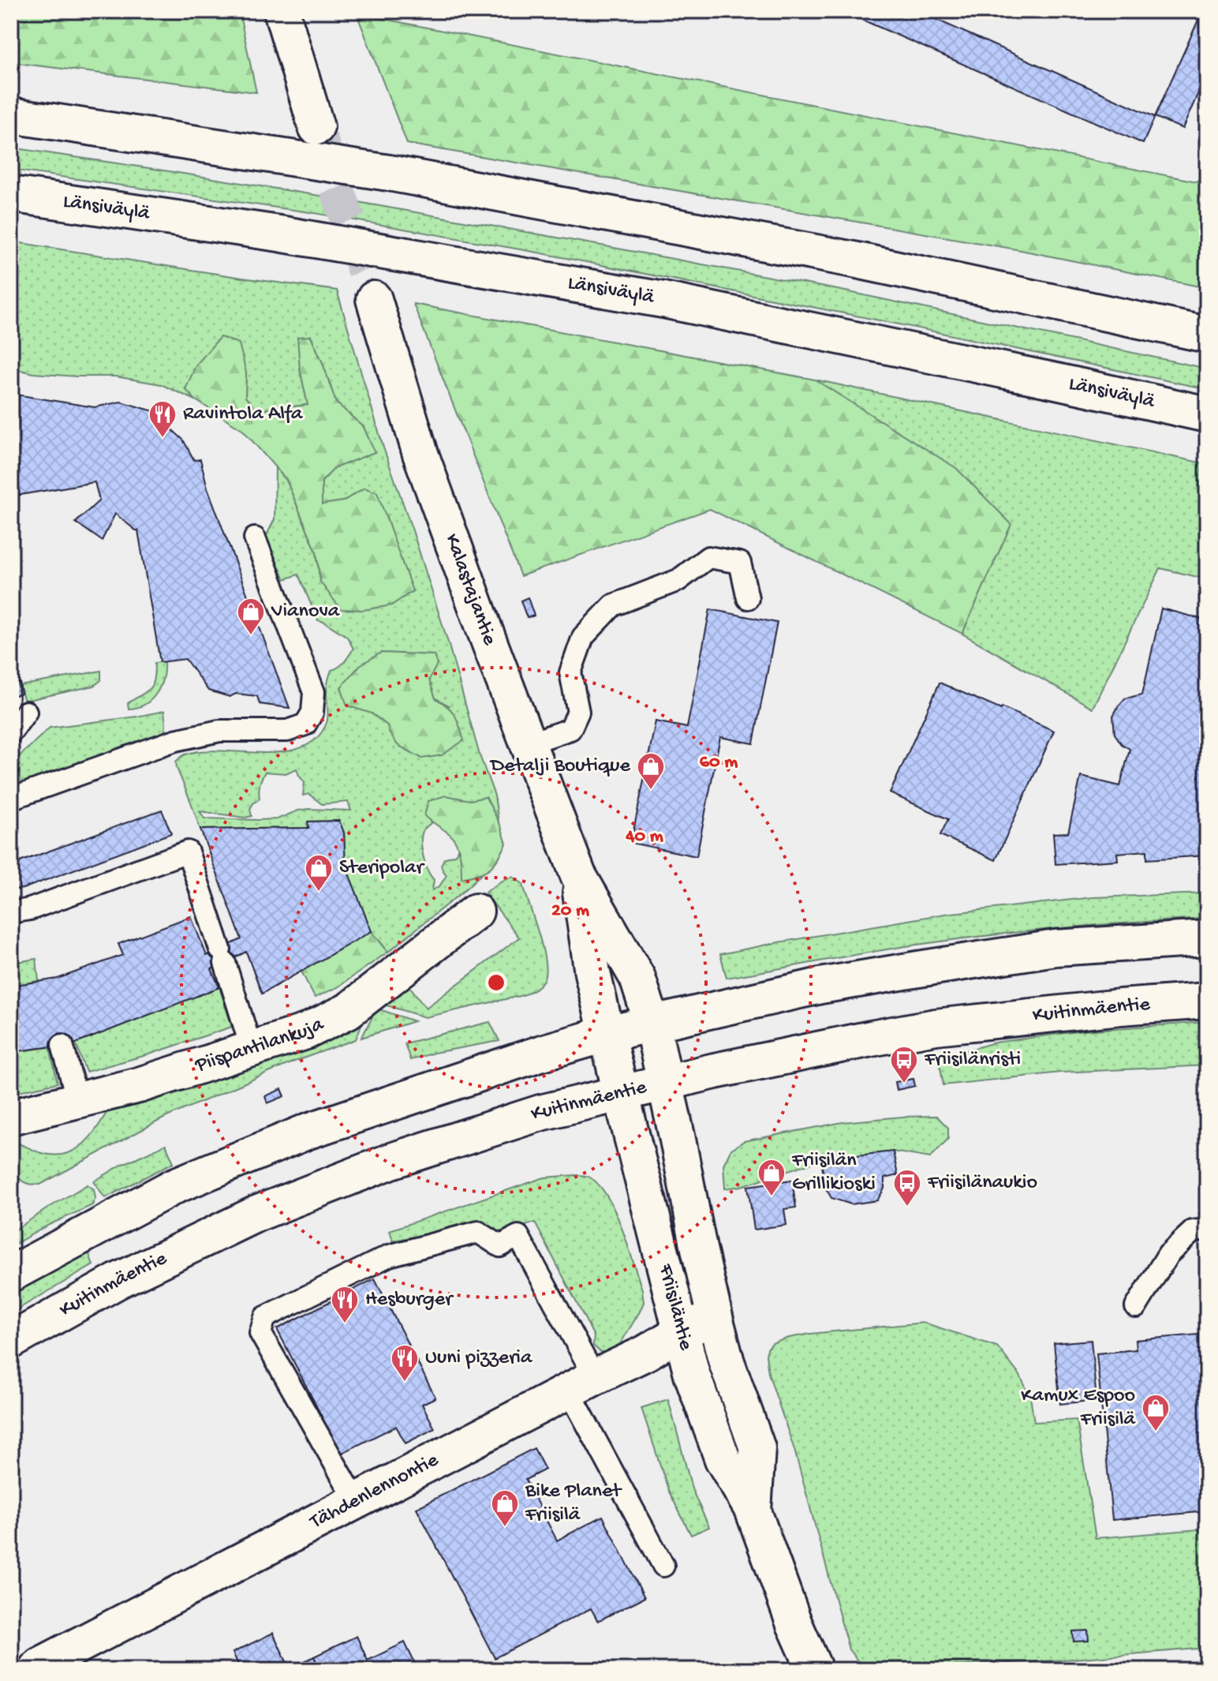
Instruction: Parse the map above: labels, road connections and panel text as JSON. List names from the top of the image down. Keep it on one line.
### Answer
{"streets":{"main road":["Länsiväylä","Kalastajantie","Kuitinmäentie","Piispantilankuja","Friisiläntie","Tähdenlennontie"]},"crossings":[["Kalastajantie","Kuitinmäentie"],["Kalastajantie","Friisiläntie"],["Kuitinmäentie","Friisiläntie"],["Friisiläntie","Tähdenlennontie"]],"places":{"restaurant":["Ravintola Alfa","Hesburger","Uuni pizzeria"],"shop":["Vianova","Detalji Boutique","Steripolar","Friisilän Grillikioski","Kamux Espoo Friisilä","Bike Planet Friisilä"],"bus stop":["Friisilänristi","Friisilänaukio"]},"rings":["60 m","40 m","20 m"]}
